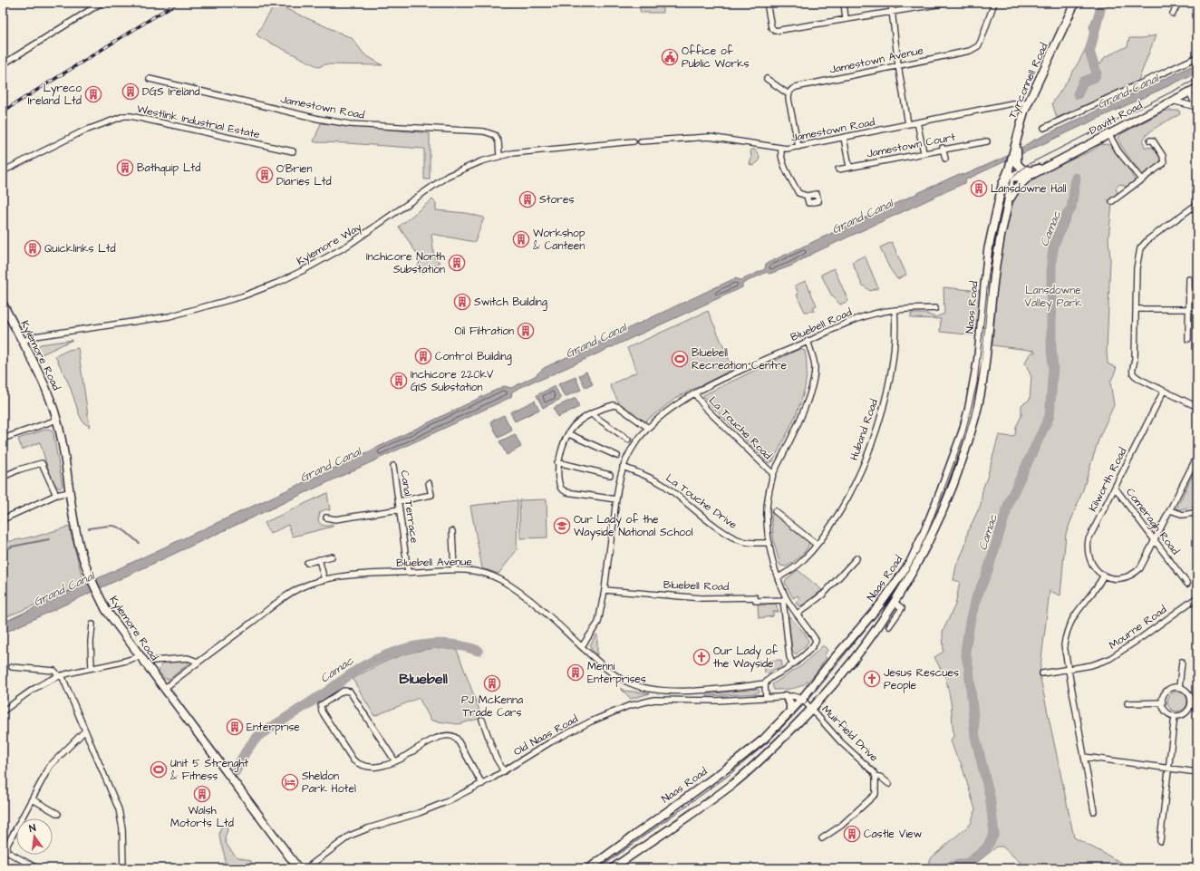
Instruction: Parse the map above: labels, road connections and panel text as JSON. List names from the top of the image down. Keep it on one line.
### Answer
{"streets":{"main road":["Tyrconnell Road","Davitt Road","Naas Road","Kylemore Road"],"street":["Jamestown Avenue","Jamestown Road","Westlink Industrial Estate","Jamestown Court","Kylemore Way","Bluebell Road","La Touche Road","Huband Road","Kilworth Road","La Touche Drive","Canal Terrace","Comeragh Road","Bluebell Avenue","Mourne Road","Muirfield Drive","Old Naas Road"]},"crossings":[["Tyrconnell Road","Jamestown Road"],["Tyrconnell Road","Davitt Road"],["Tyrconnell Road","Naas Road"],["Jamestown Road","Kylemore Way"],["Davitt Road","Naas Road"],["Kylemore Way","Kylemore Road"],["Naas Road","Muirfield Drive"],["Naas Road","Old Naas Road"],["Bluebell Road","La Touche Road"],["Bluebell Road","Huband Road"],["Bluebell Road","La Touche Drive"],["Bluebell Road","Bluebell Avenue"],["Kylemore Road","Bluebell Avenue"],["La Touche Road","Huband Road"],["La Touche Road","La Touche Drive"],["La Touche Road","Bluebell Avenue"],["Kilworth Road","Comeragh Road"],["Canal Terrace","Bluebell Avenue"]],"districts":["Bluebell"],"water":["Grand Canal","Camac"],"parks":["Lansdowne Valley Park"],"places":{"public building":["Office of Public Works"],"building":["DGS Ireland","Lyreco Ireland Ltd","Bathquip Ltd","O'Brien Diaries Ltd","Lansdowne Hall","Stores","Workshop & Canteen","Quicklinks Ltd","Inchicore North Substation","Switch Building","Oil Filtration","Control Building","Inchicore 220kV GIS Substation","Menni Enterprises","PJ McKenna Trade Cars","Enterprise","Walsh Motorts Ltd","Castle View"],"sports":["Bluebell Recreation Centre","Unit 5 Strenght & Fitness"],"school or university":["Our Lady of the Wayside National School"],"church":["Our Lady of the Wayside","Jesus Rescues People"],"hotel":["Sheldon Park Hotel"]},"north":"top"}
